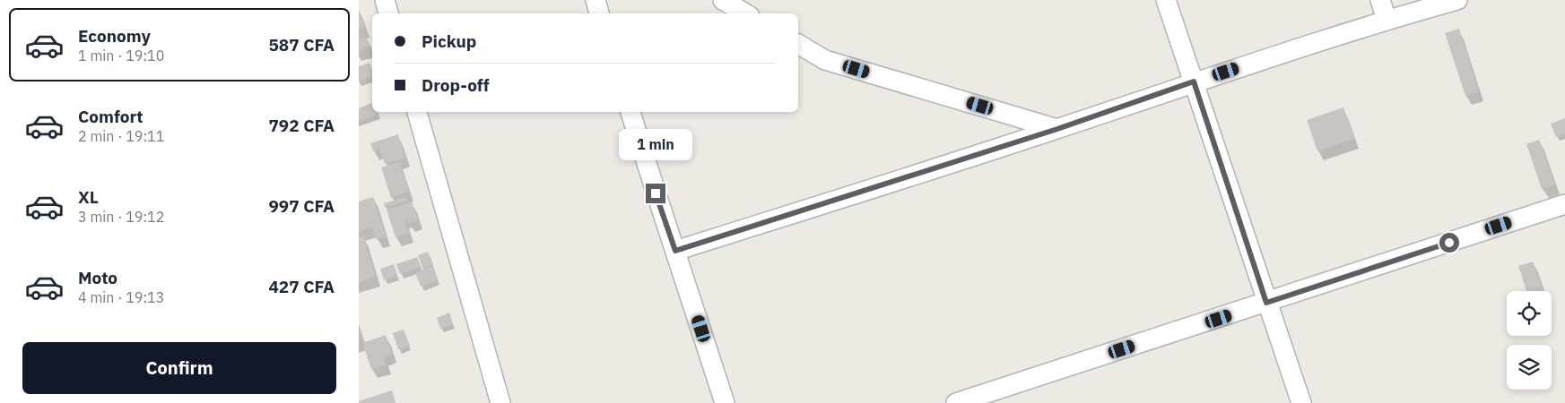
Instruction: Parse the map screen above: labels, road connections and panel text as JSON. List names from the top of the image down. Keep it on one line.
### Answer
{"page":{"list":[{"name":"Economy","note":"1 min · 19:10","value":"587 CFA"},{"name":"Comfort","note":"2 min · 19:11","value":"792 CFA"},{"name":"XL","note":"3 min · 19:12","value":"997 CFA"},{"name":"Moto","note":"4 min · 19:13","value":"427 CFA"}],"banner":["Pickup","Drop-off"],"bubble":"1 min","buttons":"Confirm"}}
